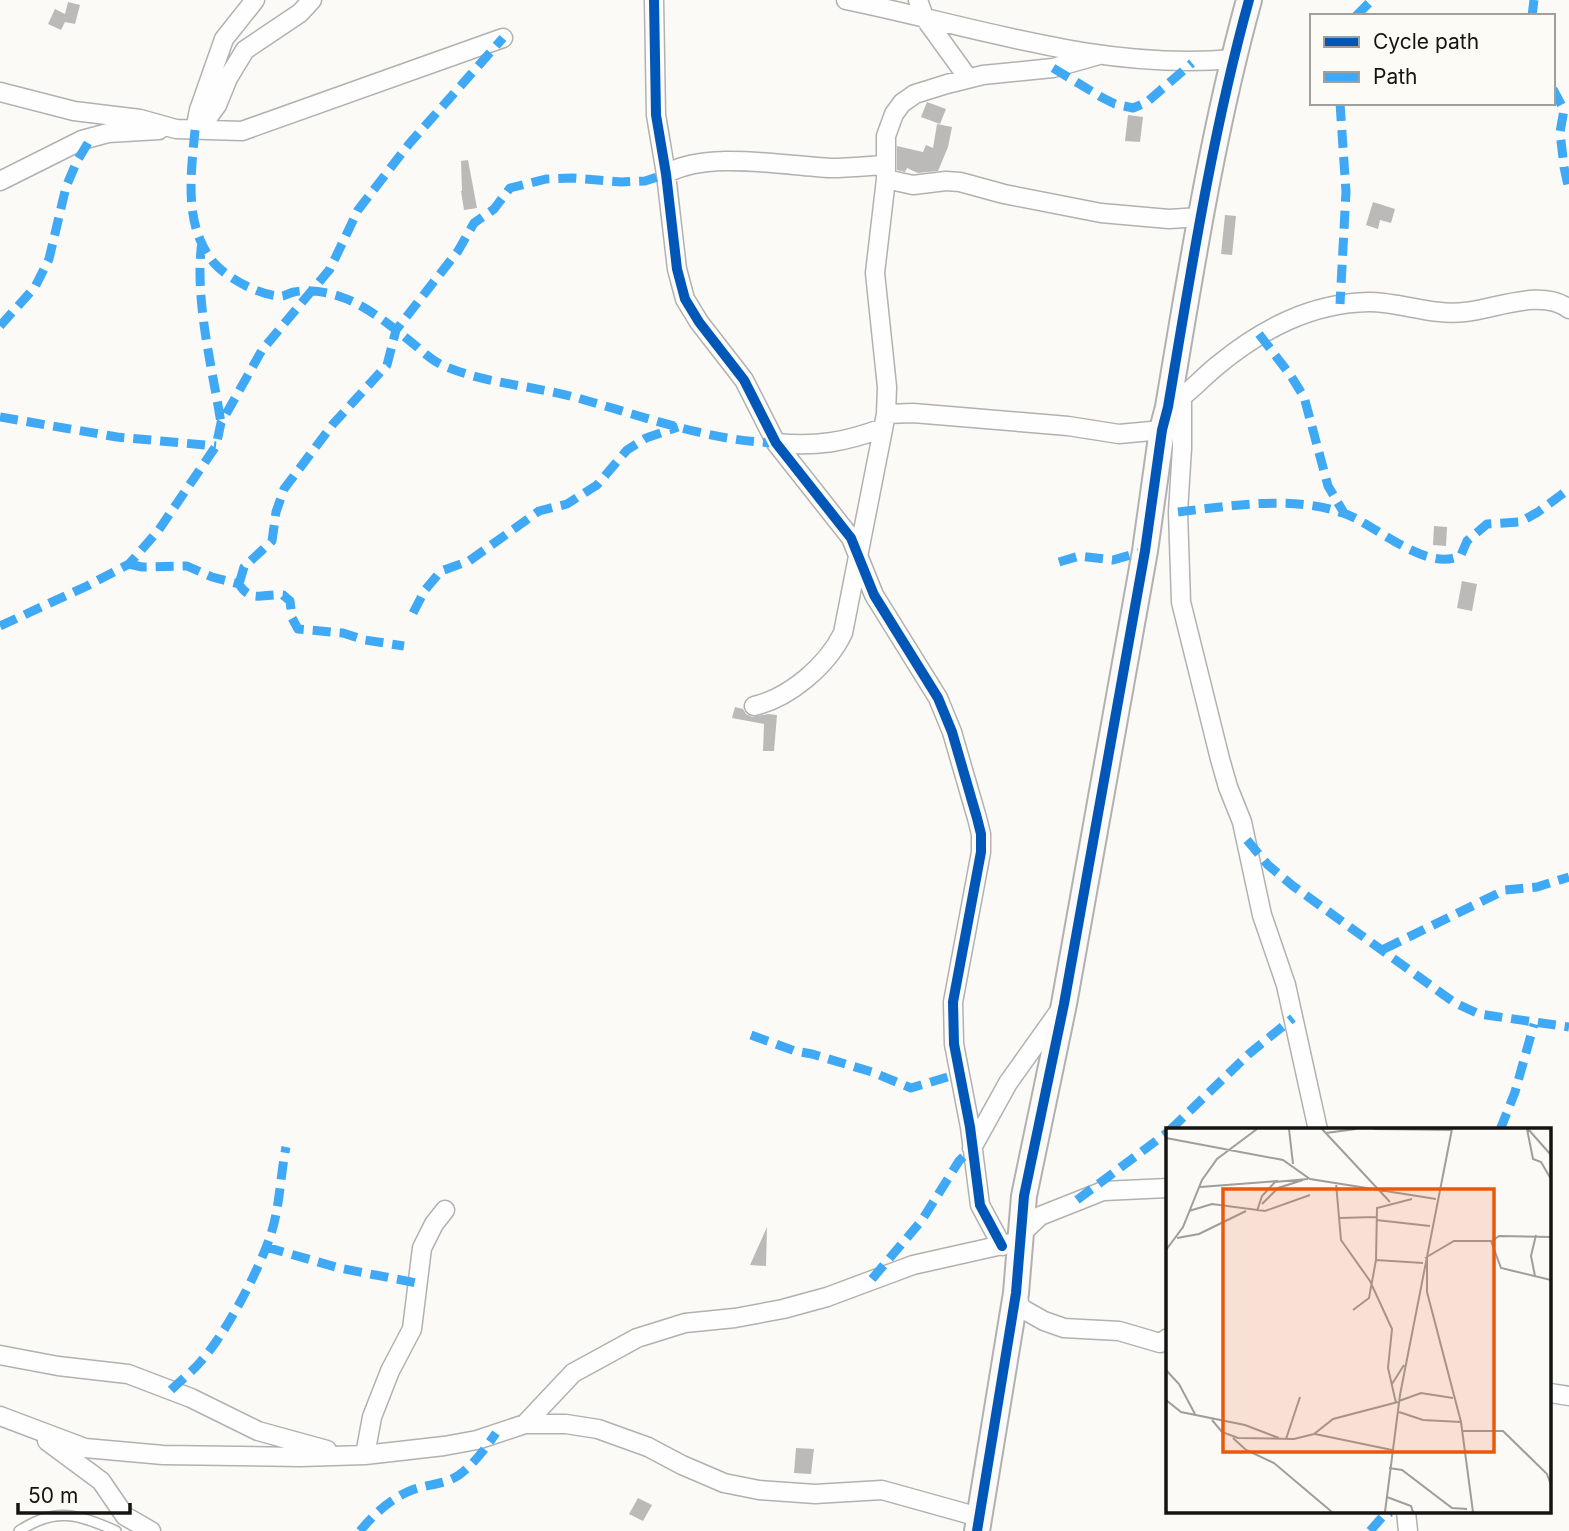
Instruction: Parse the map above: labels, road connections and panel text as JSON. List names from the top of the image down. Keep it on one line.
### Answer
{"legend":["Cycle path","Path"],"scale_bar":"50 m"}
